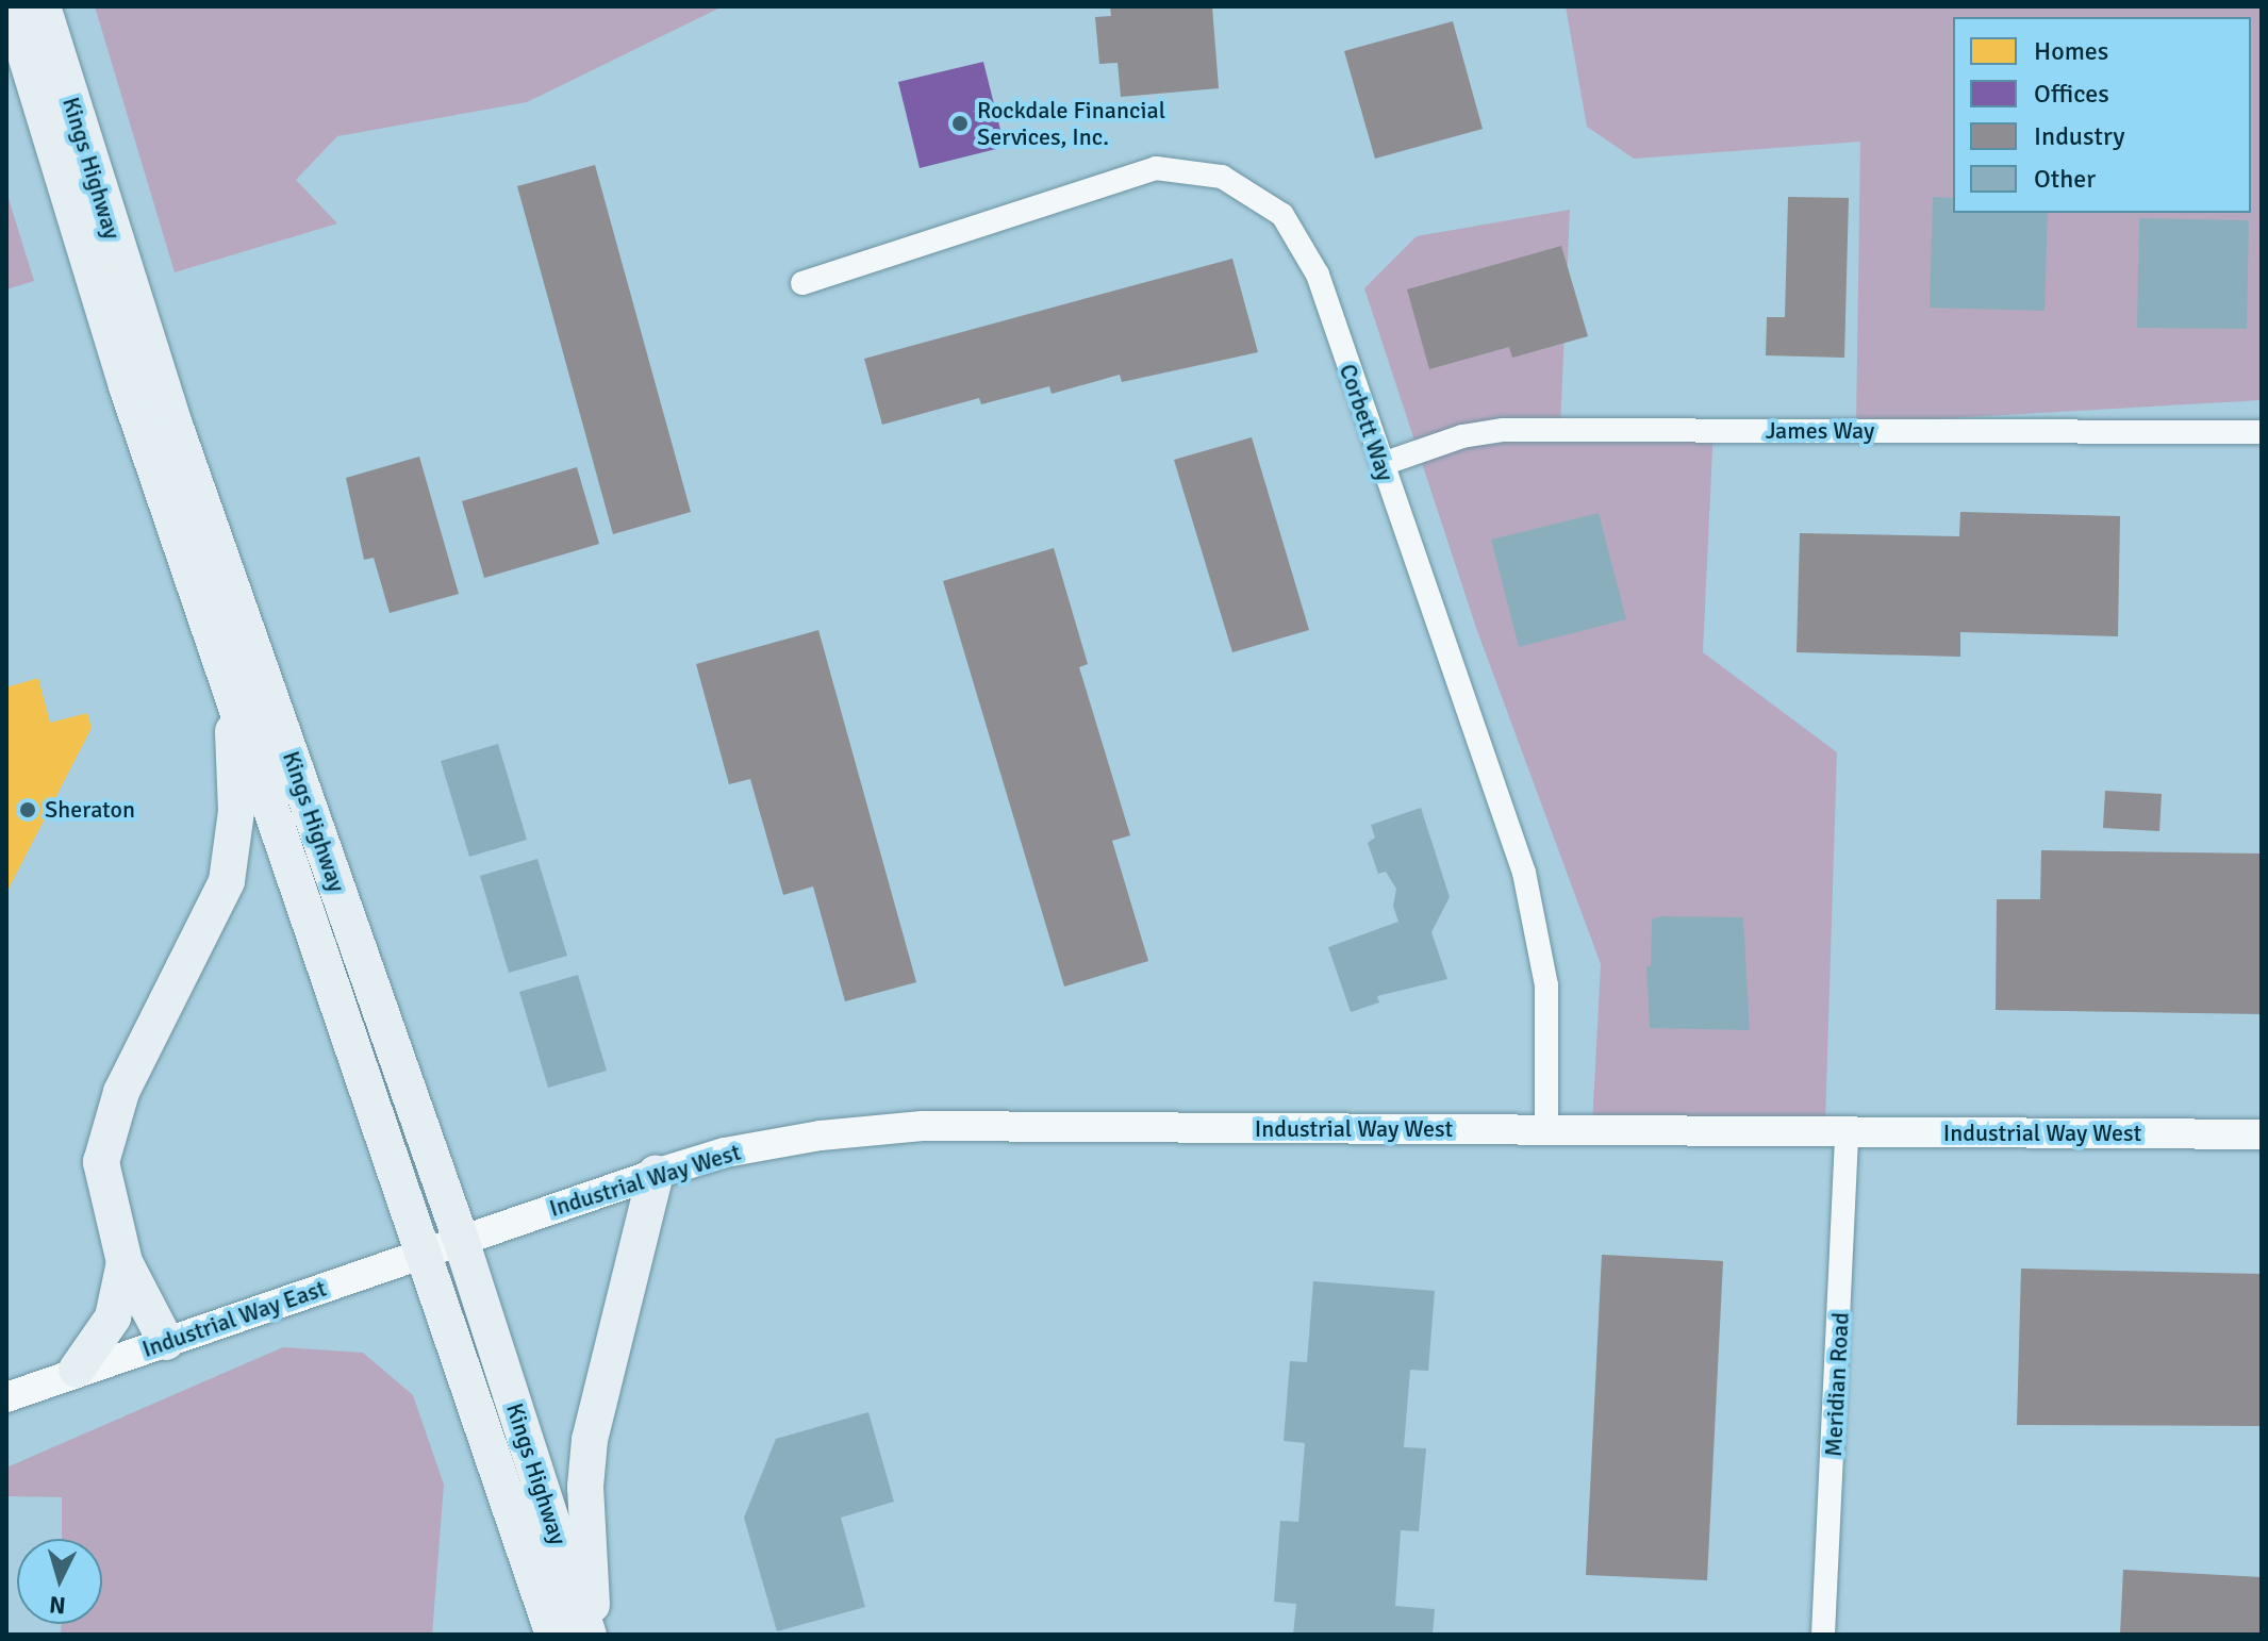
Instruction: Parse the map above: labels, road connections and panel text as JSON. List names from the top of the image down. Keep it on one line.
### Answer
{"streets":{"main road":["Kings Highway"],"street":["Corbett Way","James Way","Industrial Way West","Industrial Way East","Meridian Road"]},"crossings":[["Kings Highway","Industrial Way West"],["Kings Highway","Industrial Way East"],["Corbett Way","James Way"],["Corbett Way","Industrial Way West"],["Industrial Way West","Industrial Way East"],["Industrial Way West","Meridian Road"]],"places":["Rockdale Financial Services, Inc.","Sheraton"],"legend":["Homes","Offices","Industry","Other"],"north":"bottom"}
